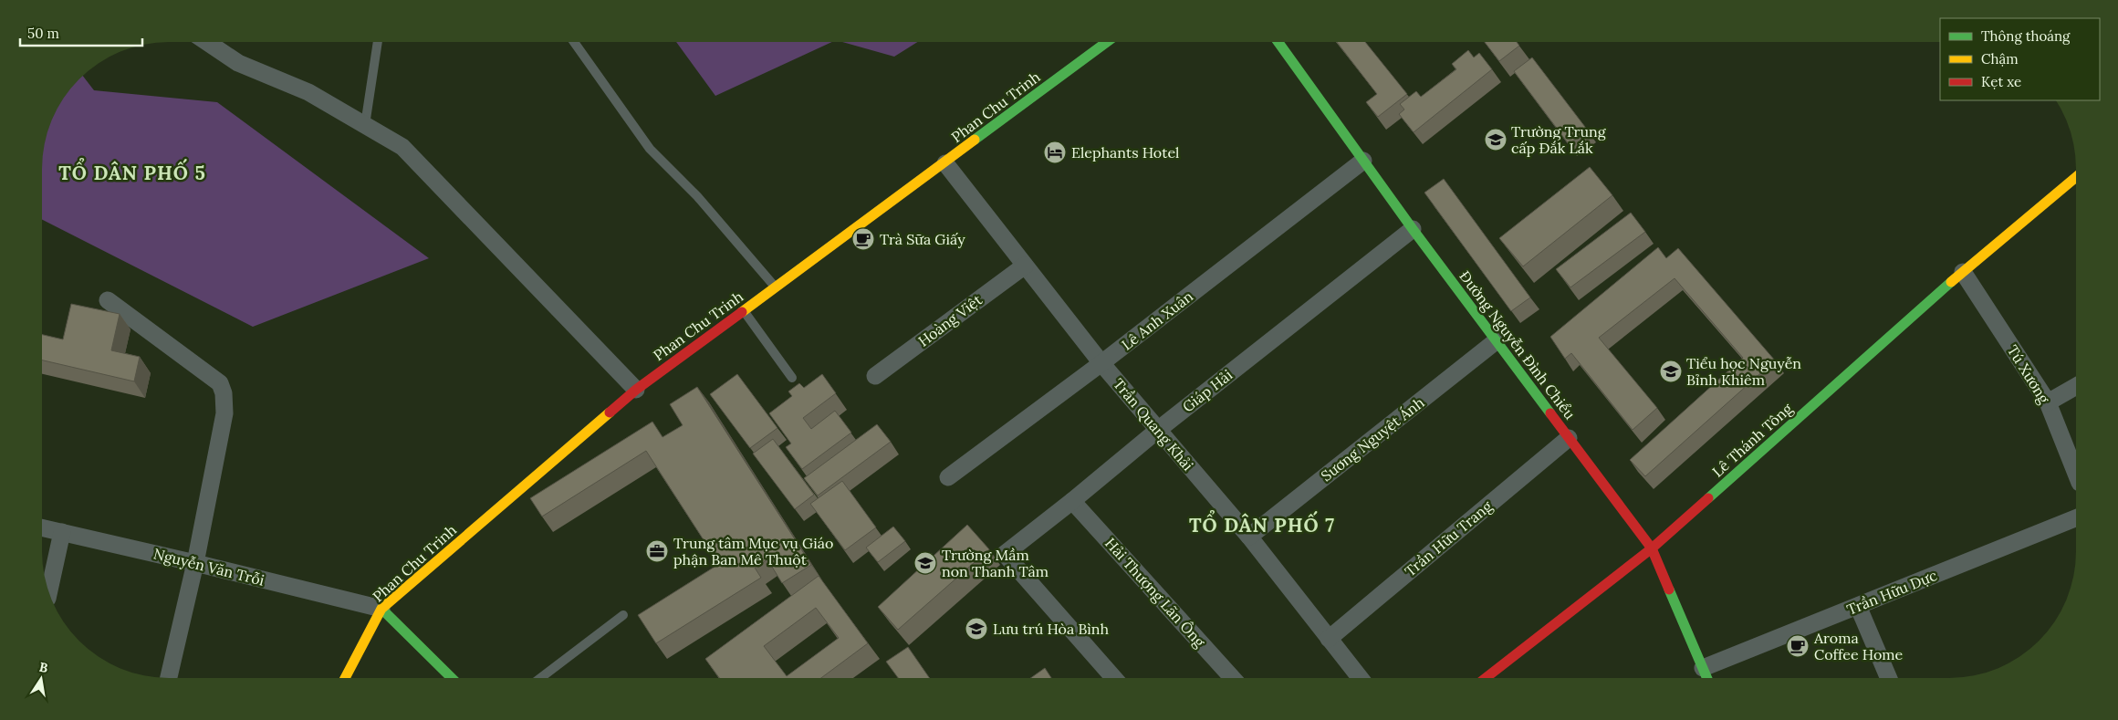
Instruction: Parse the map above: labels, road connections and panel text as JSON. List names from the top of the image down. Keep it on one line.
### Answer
{"streets":{"main road":["Phan Chu Trinh","Đường Nguyễn Đình Chiểu","Lê Thánh Tông"],"street":["Hoàng Việt","Lê Anh Xuân","Tú Xương","Giáp Hải","Trần Quang Khải","Sương Nguyệt Ánh","Trần Hữu Trang","Nguyễn Văn Trỗi","Hải Thượng Lãn Ông","Trần Hữu Dực"]},"crossings":[["Phan Chu Trinh","Trần Quang Khải"],["Phan Chu Trinh","Nguyễn Văn Trỗi"],["Hoàng Việt","Trần Quang Khải"],["Lê Anh Xuân","Đường Nguyễn Đình Chiểu"],["Lê Anh Xuân","Trần Quang Khải"],["Đường Nguyễn Đình Chiểu","Giáp Hải"],["Đường Nguyễn Đình Chiểu","Sương Nguyệt Ánh"],["Đường Nguyễn Đình Chiểu","Lê Thánh Tông"],["Đường Nguyễn Đình Chiểu","Trần Hữu Trang"],["Đường Nguyễn Đình Chiểu","Trần Hữu Dực"],["Tú Xương","Lê Thánh Tông"],["Giáp Hải","Trần Quang Khải"],["Giáp Hải","Hải Thượng Lãn Ông"],["Trần Quang Khải","Sương Nguyệt Ánh"],["Trần Quang Khải","Trần Hữu Trang"]],"districts":["TỔ DÂN PHỐ 5","TỔ DÂN PHỐ 7"],"places":{"school or university":["Trường Trung cấp Đắk Lắk","Tiểu học Nguyễn Bỉnh Khiêm","Trường Mầm non Thanh Tâm","Lưu trú Hòa Bình"],"hotel":["Elephants Hotel"],"cafe":["Trà Sữa Giấy","Aroma Coffee Home"],"office":["Trung tâm Mục vụ Giáo phận Ban Mê Thuột"]},"legend":["Thông thoáng","Chậm","Kẹt xe"],"scale_bar":"50 m","north":"top"}
